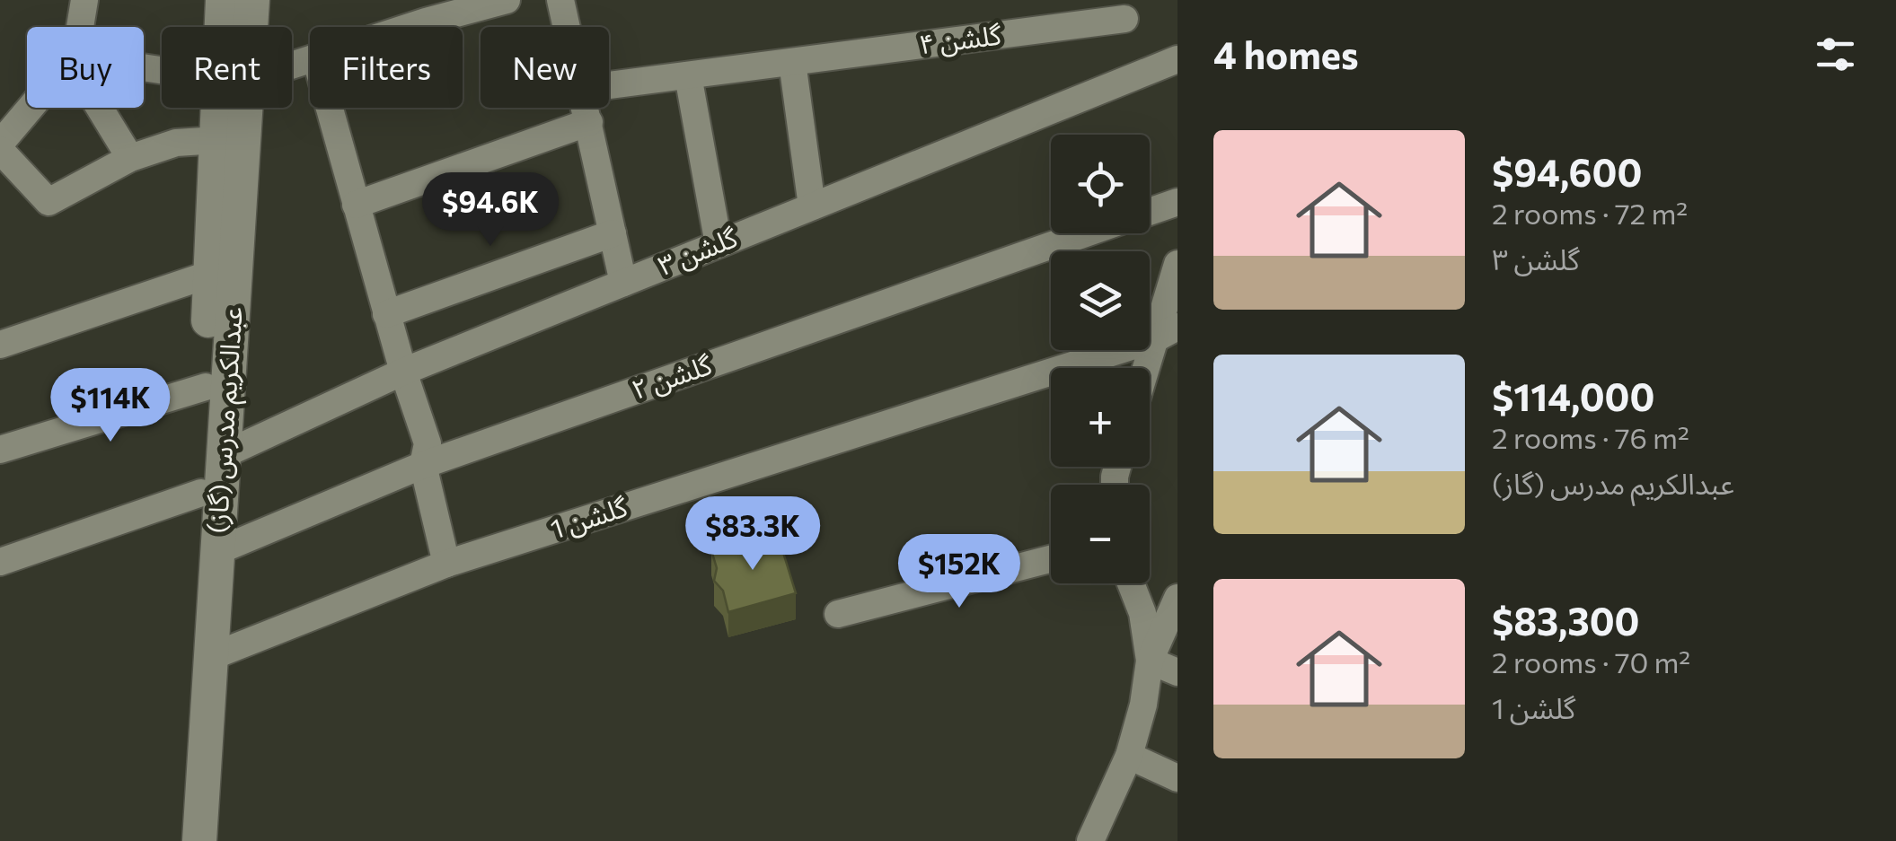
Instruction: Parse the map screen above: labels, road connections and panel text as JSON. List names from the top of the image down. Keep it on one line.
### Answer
{"streets":{"street":["گلشن ۴","گلشن ۳","گلشن ۲","عبدالکریم مدرس (گاز)","گلشن 1"]},"crossings":[["گلشن ۳","عبدالکریم مدرس (گاز)"],["گلشن ۲","عبدالکریم مدرس (گاز)"],["عبدالکریم مدرس (گاز)","گلشن 1"]],"page":{"heading":"4 homes","chip":["Buy","Rent","Filters","New"],"list":[{"name":"$94,600","note":"2 rooms · 72 m² · گلشن ۳"},{"name":"$114,000","note":"2 rooms · 76 m² · عبدالکریم مدرس (گاز)"},{"name":"$83,300","note":"2 rooms · 70 m² · گلشن 1"}],"map_buttons":["+","−"],"price":["$94.6K","$114K","$83.3K","$152K"]}}
